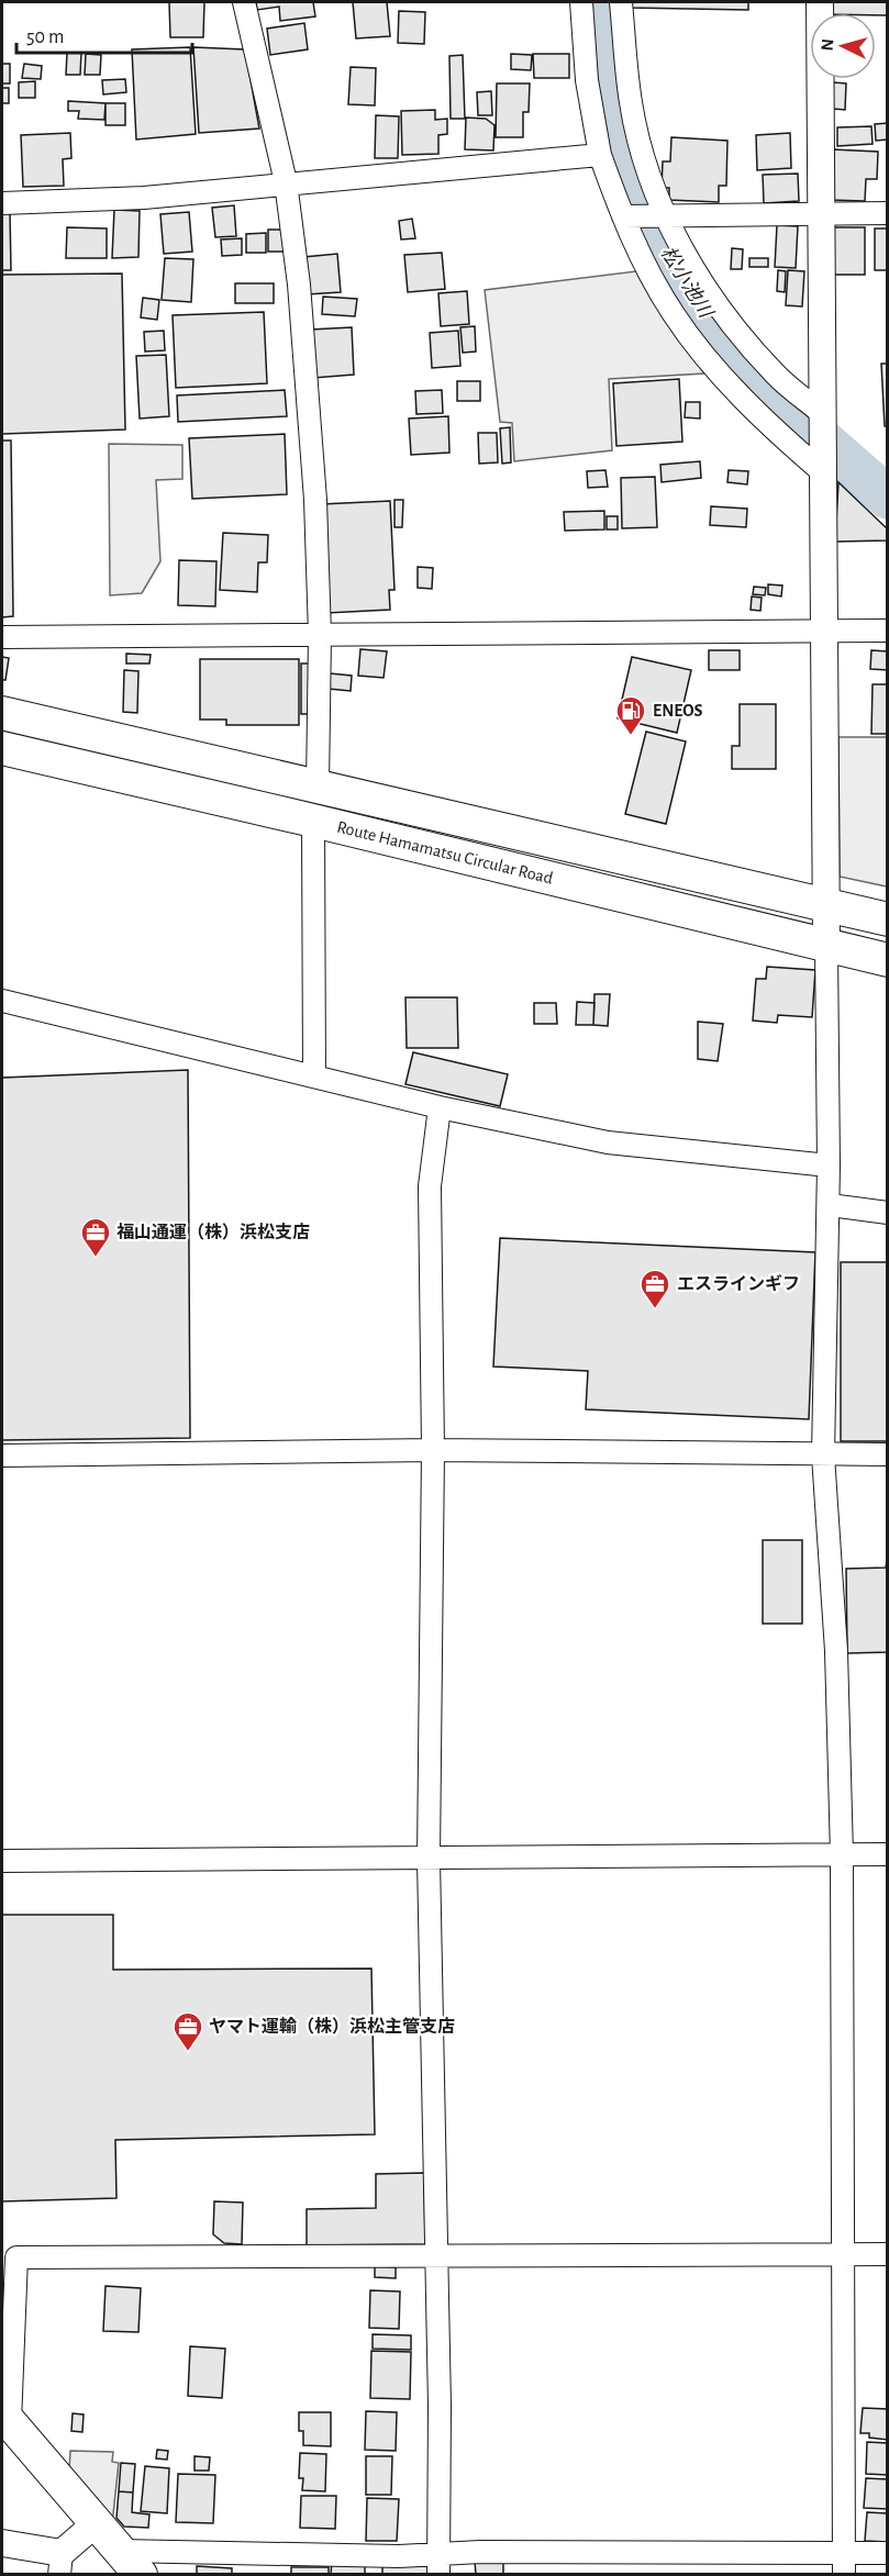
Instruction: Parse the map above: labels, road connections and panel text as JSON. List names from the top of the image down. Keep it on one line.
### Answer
{"streets":{"main road":["Route Hamamatsu Circular Road"]},"water":["松小池川"],"places":{"fuel station":["ENEOS"],"office":["福山通運（株）浜松支店","エスラインギフ","ヤマト運輸（株）浜松主管支店"]},"scale_bar":"50 m","north":"left"}
